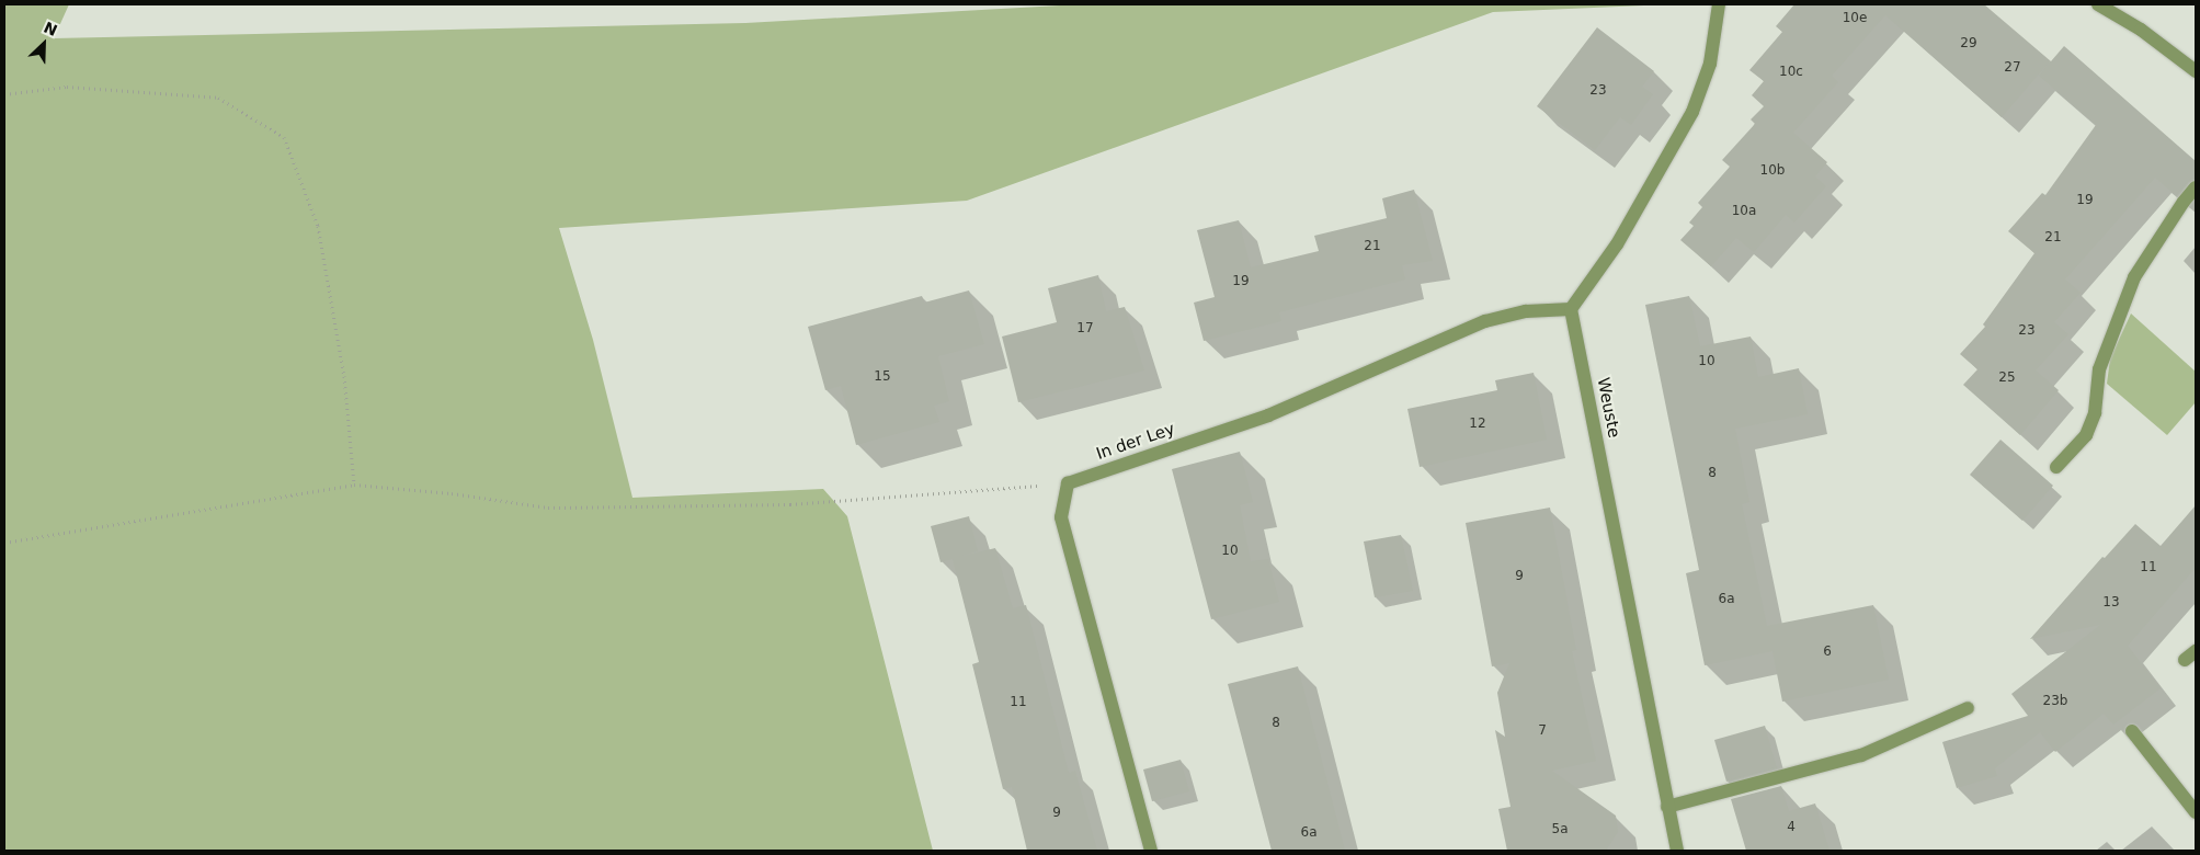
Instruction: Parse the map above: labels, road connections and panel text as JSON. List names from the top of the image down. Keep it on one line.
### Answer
{"streets":{"street":["Weuste","In der Ley"]},"crossings":[["Weuste","In der Ley"]],"house_numbers":["10e","29","27","10c","23","10b","19","10a","21","21","19","17","23","10","15","25","12","8","10","11","9","6a","13","6","23b","11","8","7","9","4","5a","6a"],"north":"top right"}
